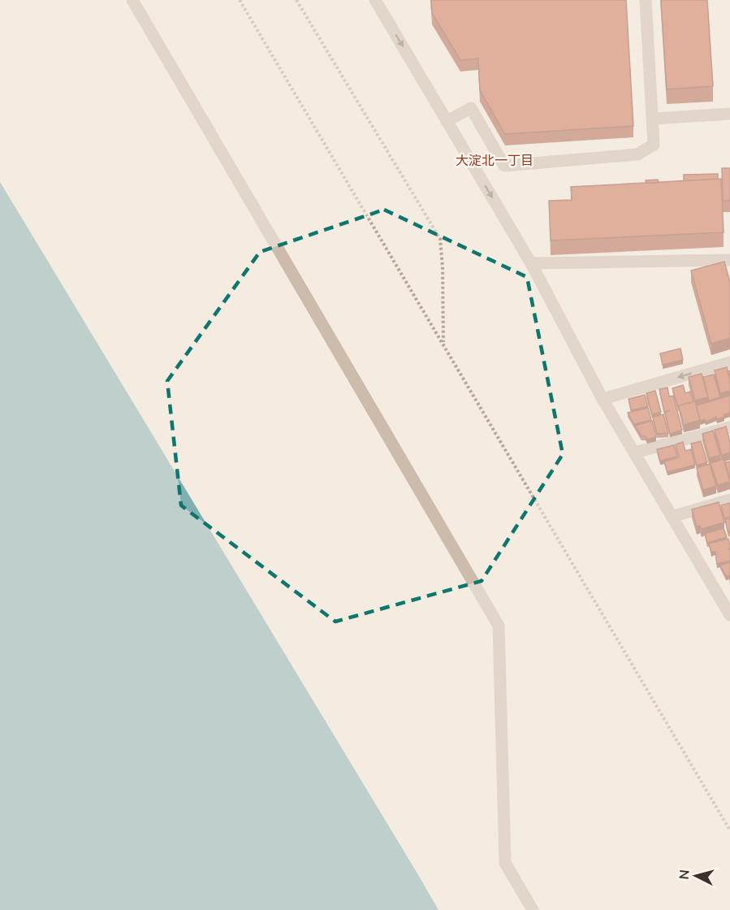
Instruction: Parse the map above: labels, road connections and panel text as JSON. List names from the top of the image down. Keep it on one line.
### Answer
{"districts":["大淀北一丁目"],"north":"left"}
